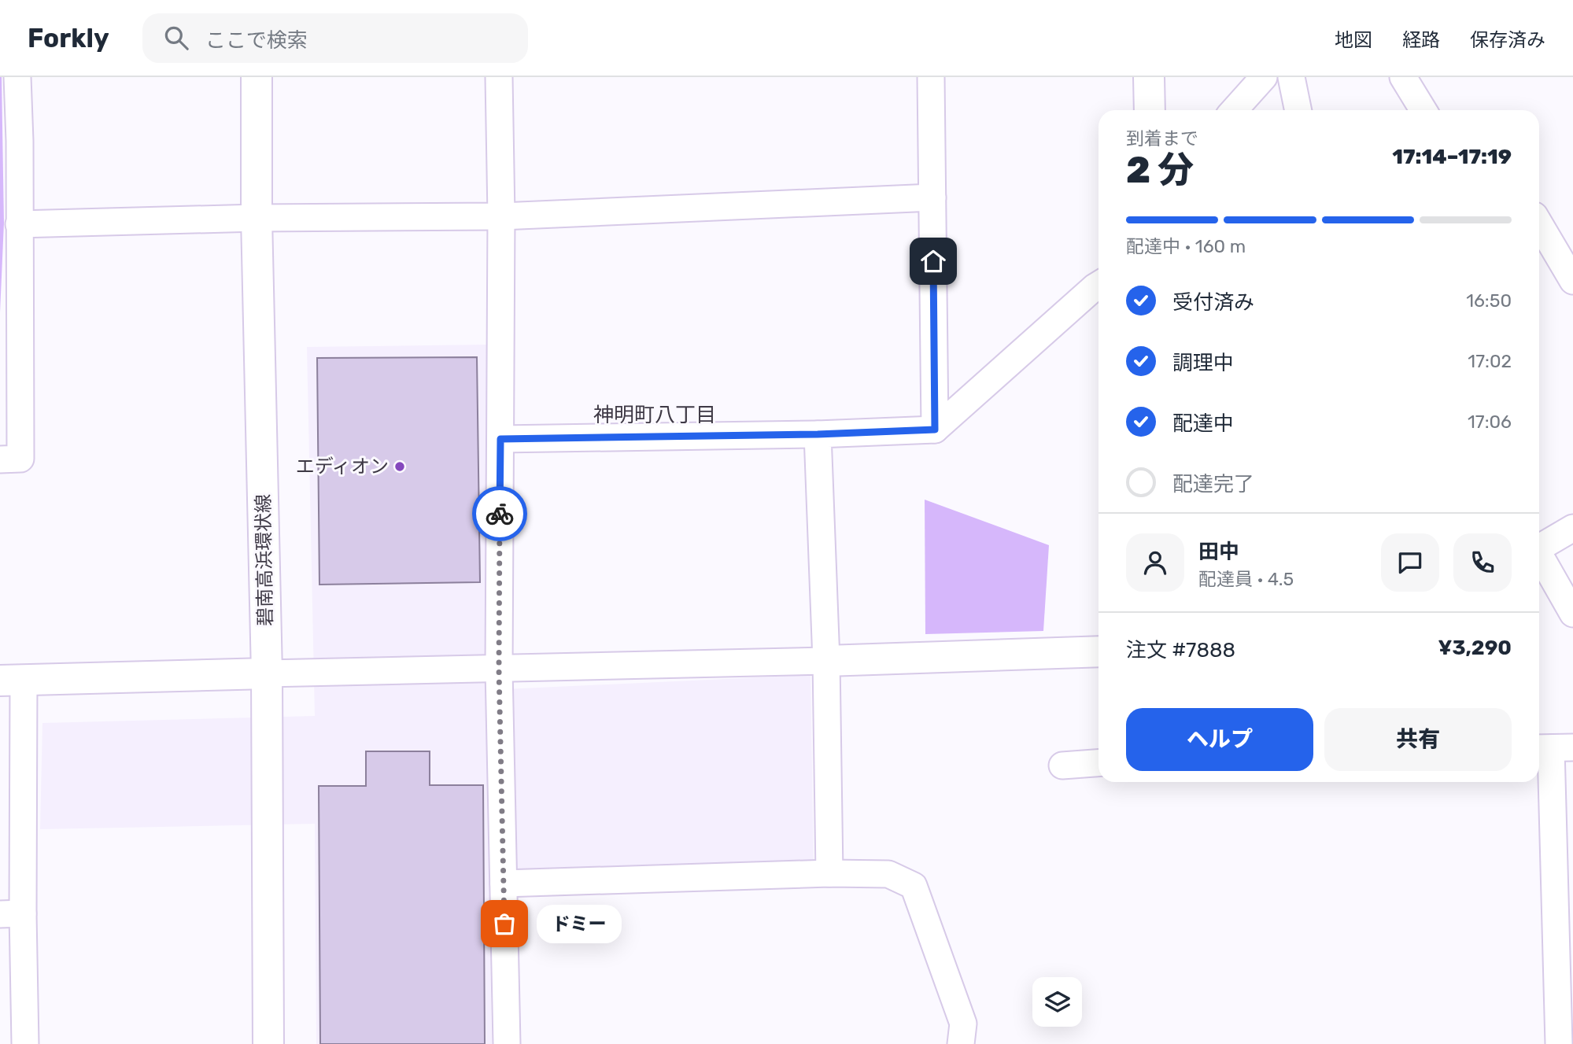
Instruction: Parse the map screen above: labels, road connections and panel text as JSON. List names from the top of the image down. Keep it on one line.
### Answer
{"streets":{"main road":["碧南高浜環状線"]},"districts":["神明町八丁目"],"places":["エディオン","ドミー"],"page":{"header":"Forkly","search":"ここで検索","nav":["地図","経路","保存済み"],"heading":["2 分","到着まで","17:14–17:19"],"panel":["田中","配達員 · 4.5","注文 #7888","¥3,290"],"bar":"配達中 · 160 m","list":[["受付済み","16:50"],["調理中","17:02"],["配達中","17:06"],"配達完了"],"buttons":["ヘルプ","共有"],"bubble":"ドミー"}}
